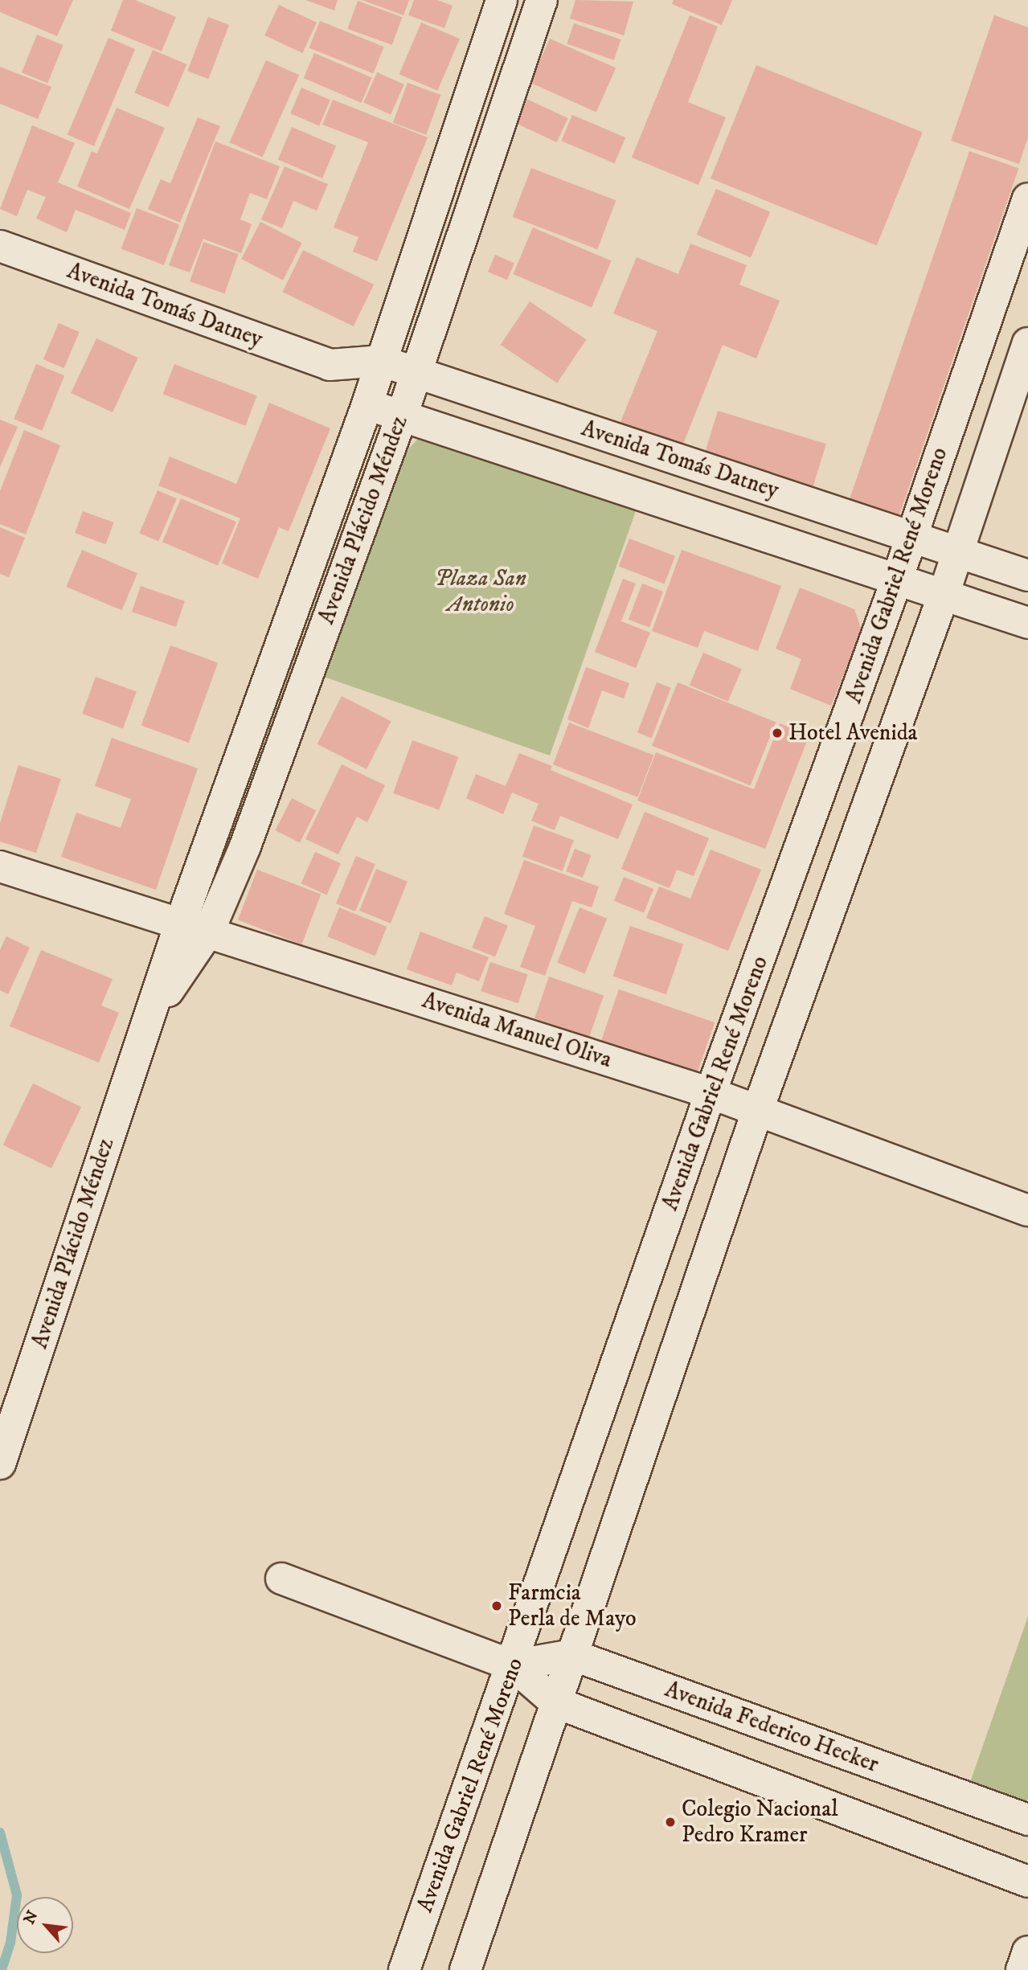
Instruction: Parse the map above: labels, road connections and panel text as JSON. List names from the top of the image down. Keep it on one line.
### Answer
{"streets":{"street":["Avenida Tomás Datney","Avenida Plácido Méndez","Avenida Gabriel René Moreno","Avenida Manuel Oliva","Avenida Federico Hecker"]},"crossings":[["Avenida Tomás Datney","Avenida Plácido Méndez"],["Avenida Tomás Datney","Avenida Gabriel René Moreno"],["Avenida Plácido Méndez","Avenida Manuel Oliva"],["Avenida Gabriel René Moreno","Avenida Manuel Oliva"],["Avenida Gabriel René Moreno","Avenida Federico Hecker"]],"parks":["Plaza San Antonio"],"places":["Hotel Avenida","Farmcia Perla de Mayo","Colegio Nacional Pedro Kramer"],"north":"top left"}
